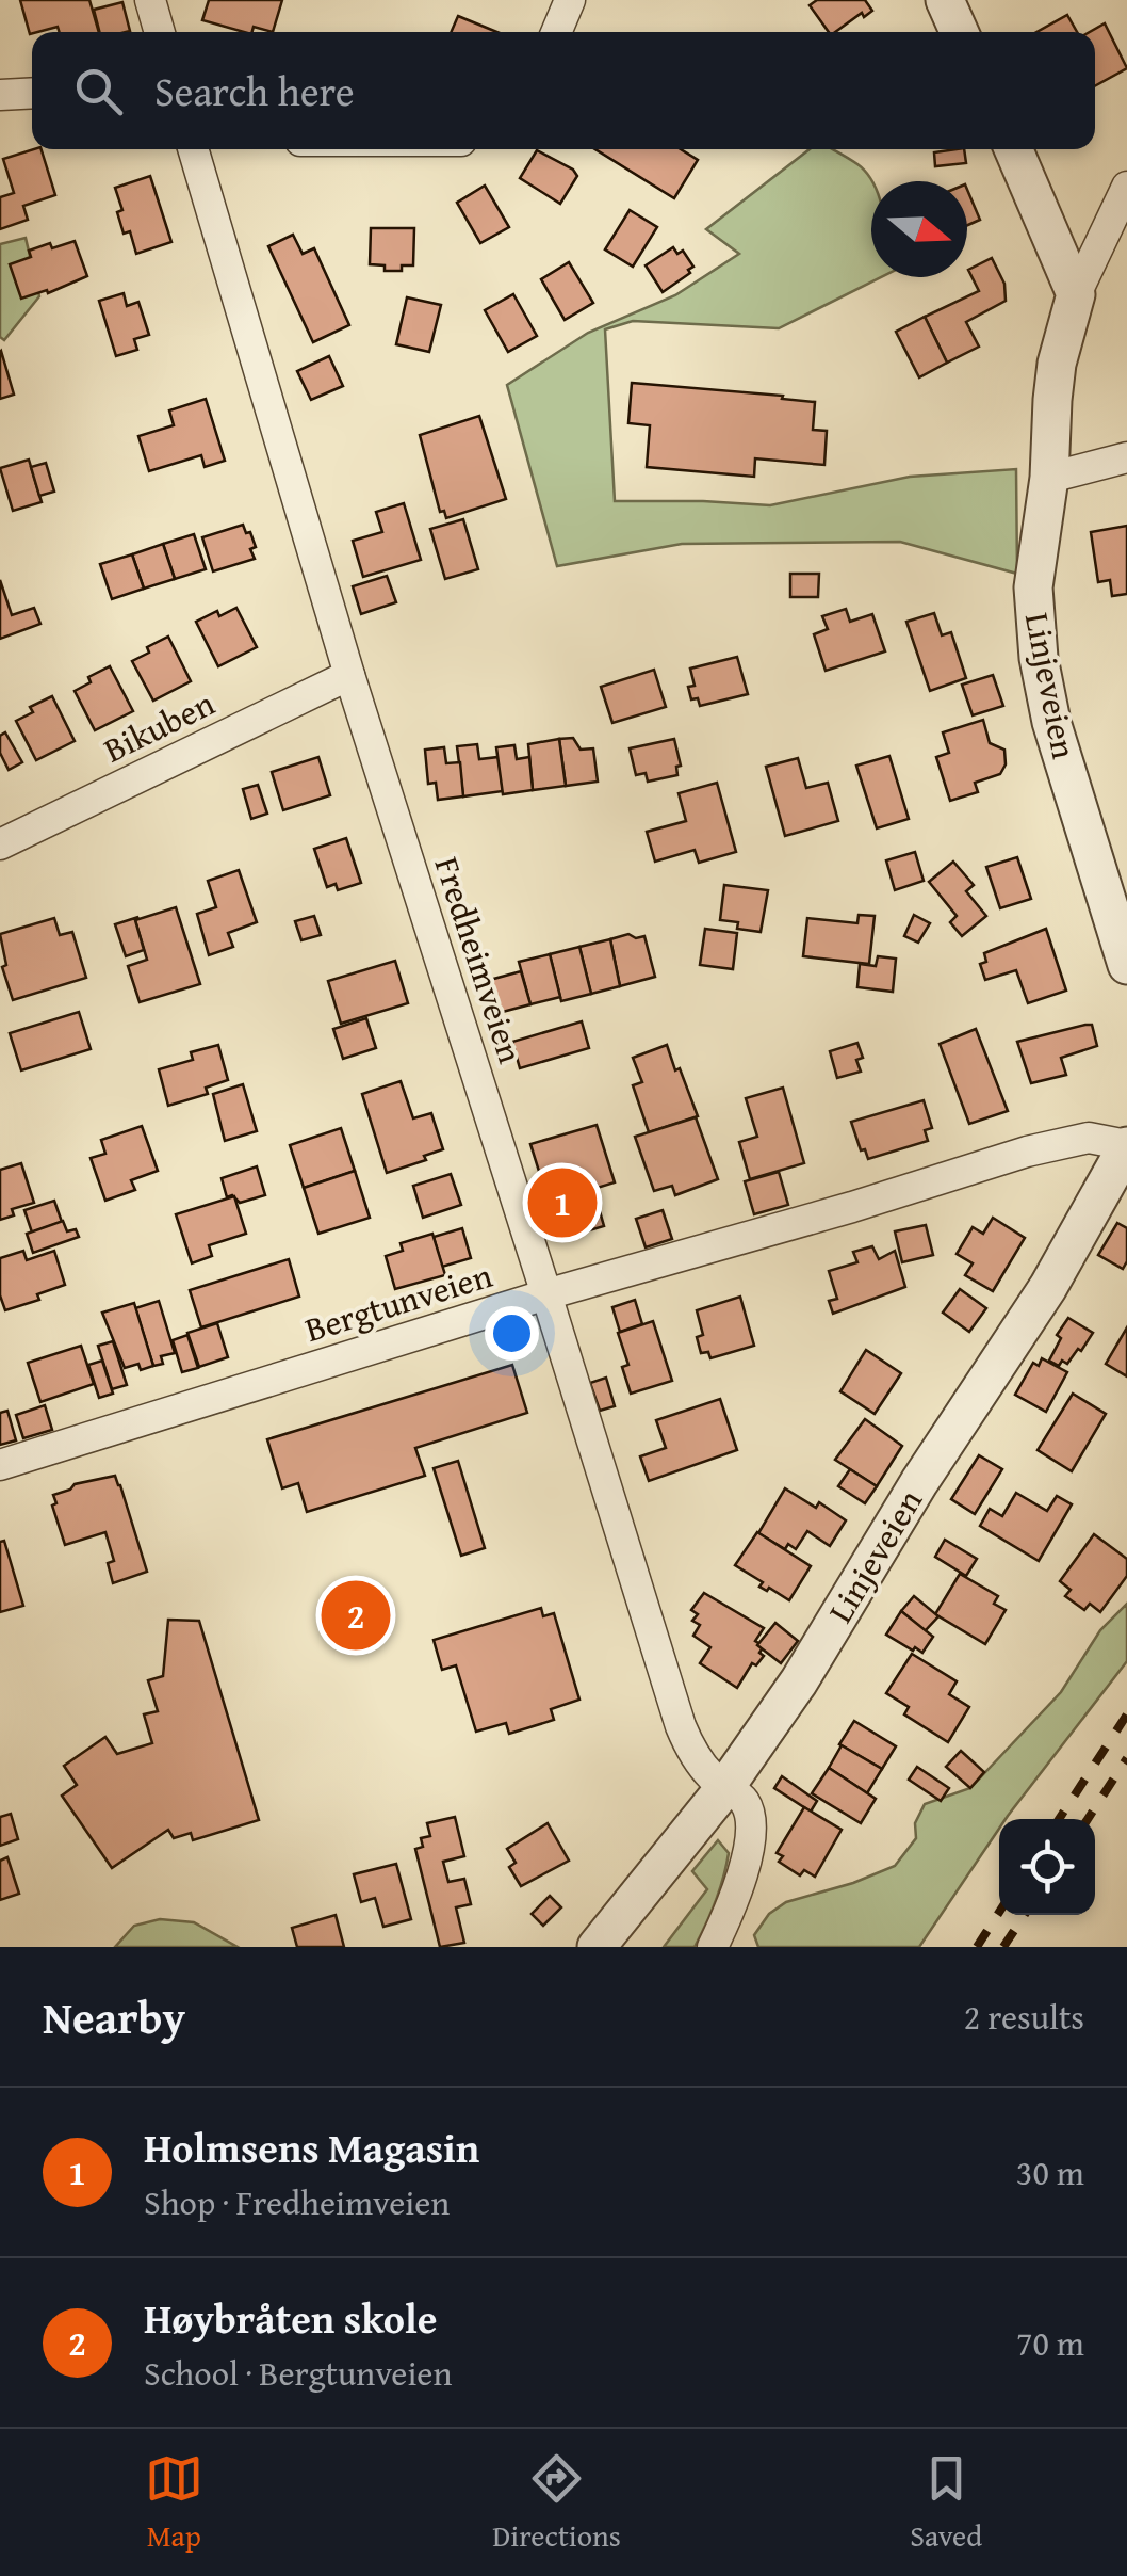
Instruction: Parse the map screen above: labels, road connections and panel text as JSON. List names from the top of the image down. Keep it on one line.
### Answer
{"streets":{"street":["Linjeveien","Bikuben","Fredheimveien","Bergtunveien"]},"crossings":[["Linjeveien","Fredheimveien"],["Linjeveien","Bergtunveien"],["Bikuben","Fredheimveien"],["Fredheimveien","Bergtunveien"]],"north":"right","page":{"search":"Search here","pins":["1","2"],"heading":["Nearby","2 results"],"list":[{"mark":"1","name":"Holmsens Magasin","note":"Shop · Fredheimveien","value":"30 m"},{"mark":"2","name":"Høybråten skole","note":"School · Bergtunveien","value":"70 m"}],"nav":["Map","Directions","Saved"]}}
